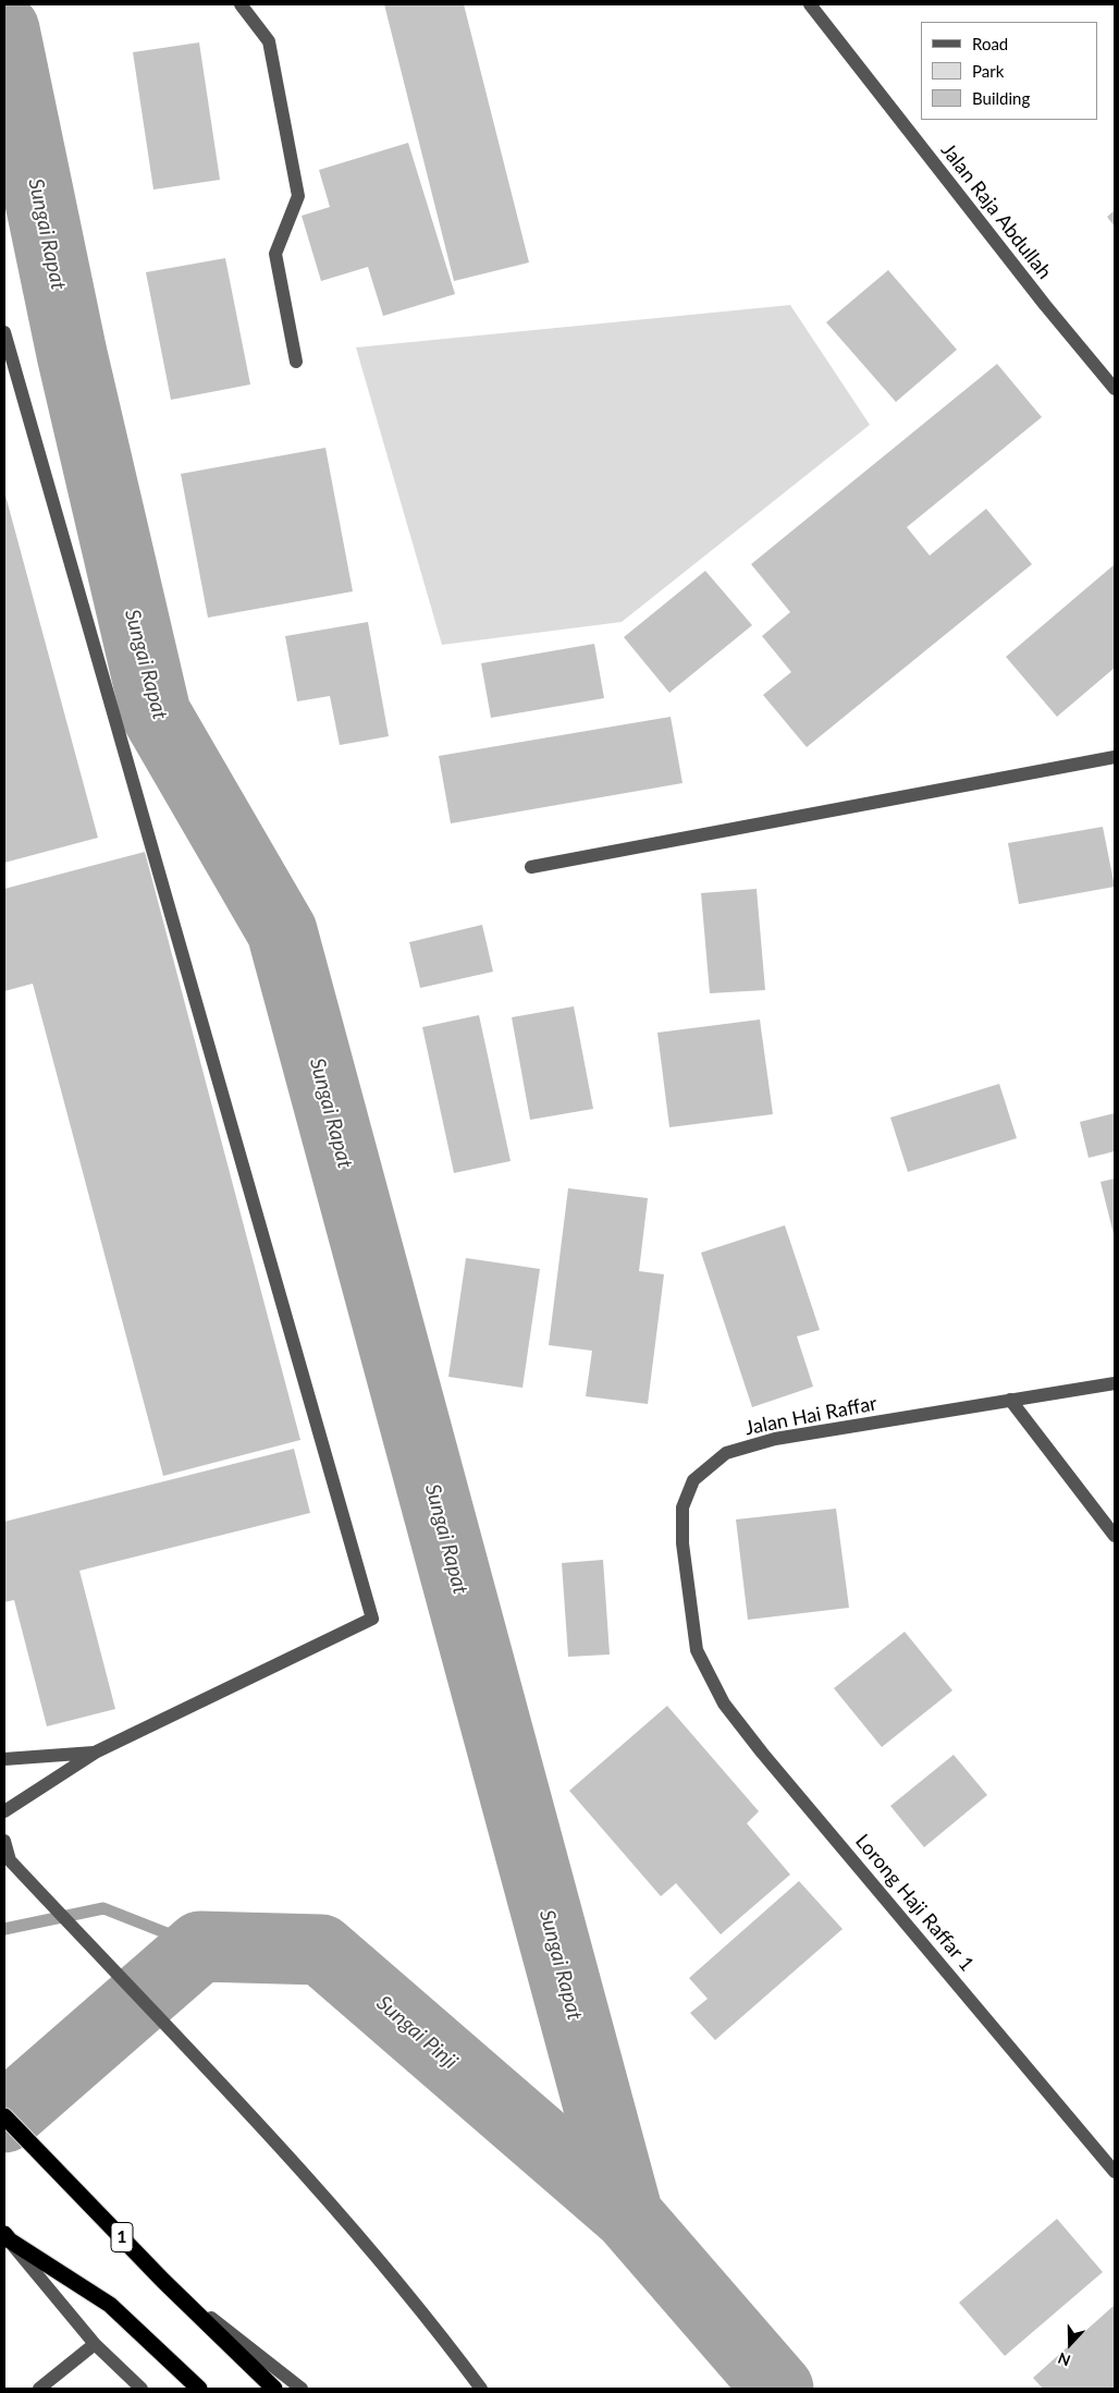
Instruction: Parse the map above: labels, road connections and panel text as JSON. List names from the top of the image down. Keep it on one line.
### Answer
{"streets":{"highway":["1"],"street":["Jalan Raja Abdullah","Jalan Hai Raffar","Lorong Haji Raffar 1"]},"crossings":[["Jalan Hai Raffar","Lorong Haji Raffar 1"]],"water":["Sungai Rapat","Sungai Pinji"],"legend":["Road","Park","Building"],"north":"bottom"}
